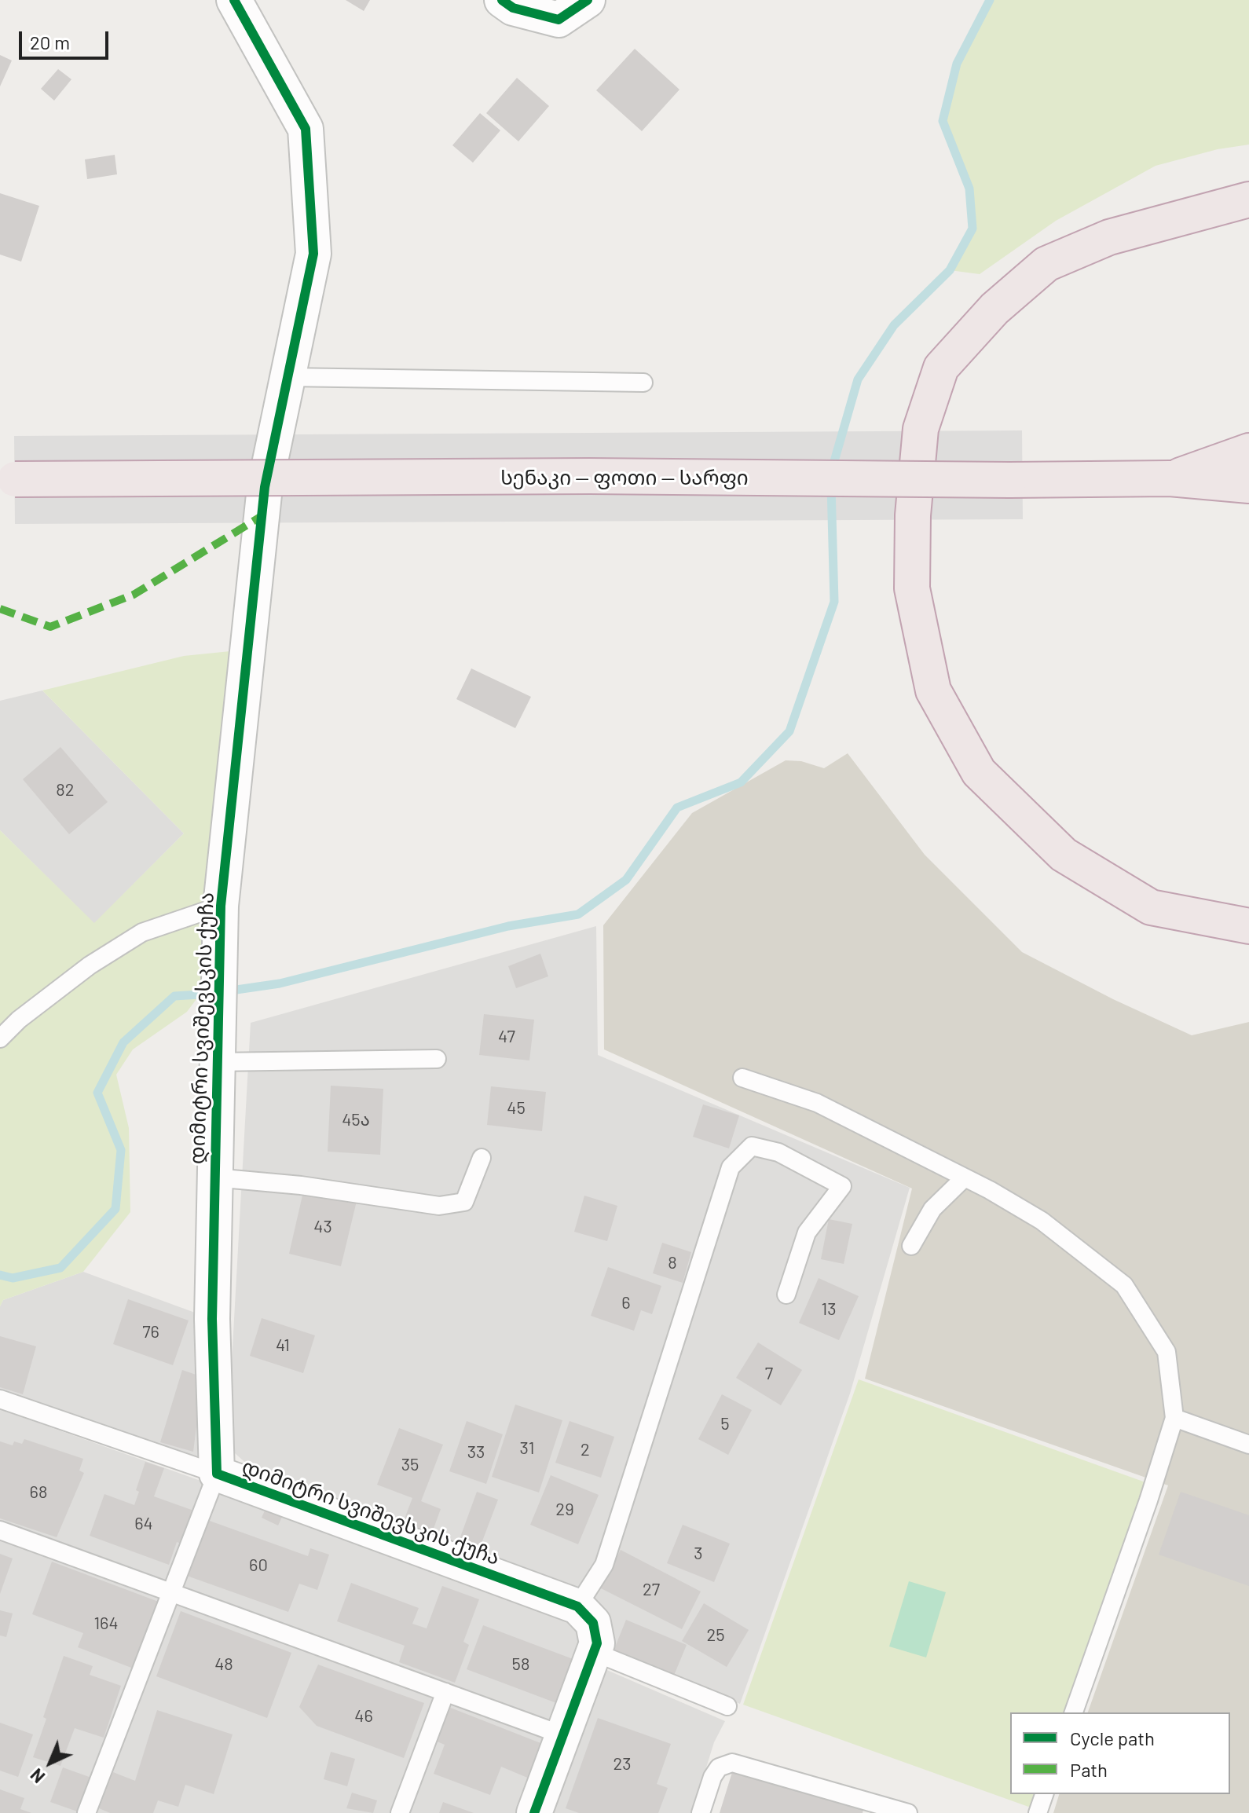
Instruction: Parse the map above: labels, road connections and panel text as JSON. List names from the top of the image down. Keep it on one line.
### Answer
{"streets":{"highway":["სენაკი — ფოთი — სარფი"],"street":["დიმიტრი სვიშევსკის ქუჩა"]},"house_numbers":["82","47","45","45ა","43","8","6","13","76","41","7","5","31","2","33","35","68","29","64","3","60","27","164","25","48","58","46","23"],"legend":["Cycle path","Path"],"scale_bar":"20 m","north":"bottom left"}
